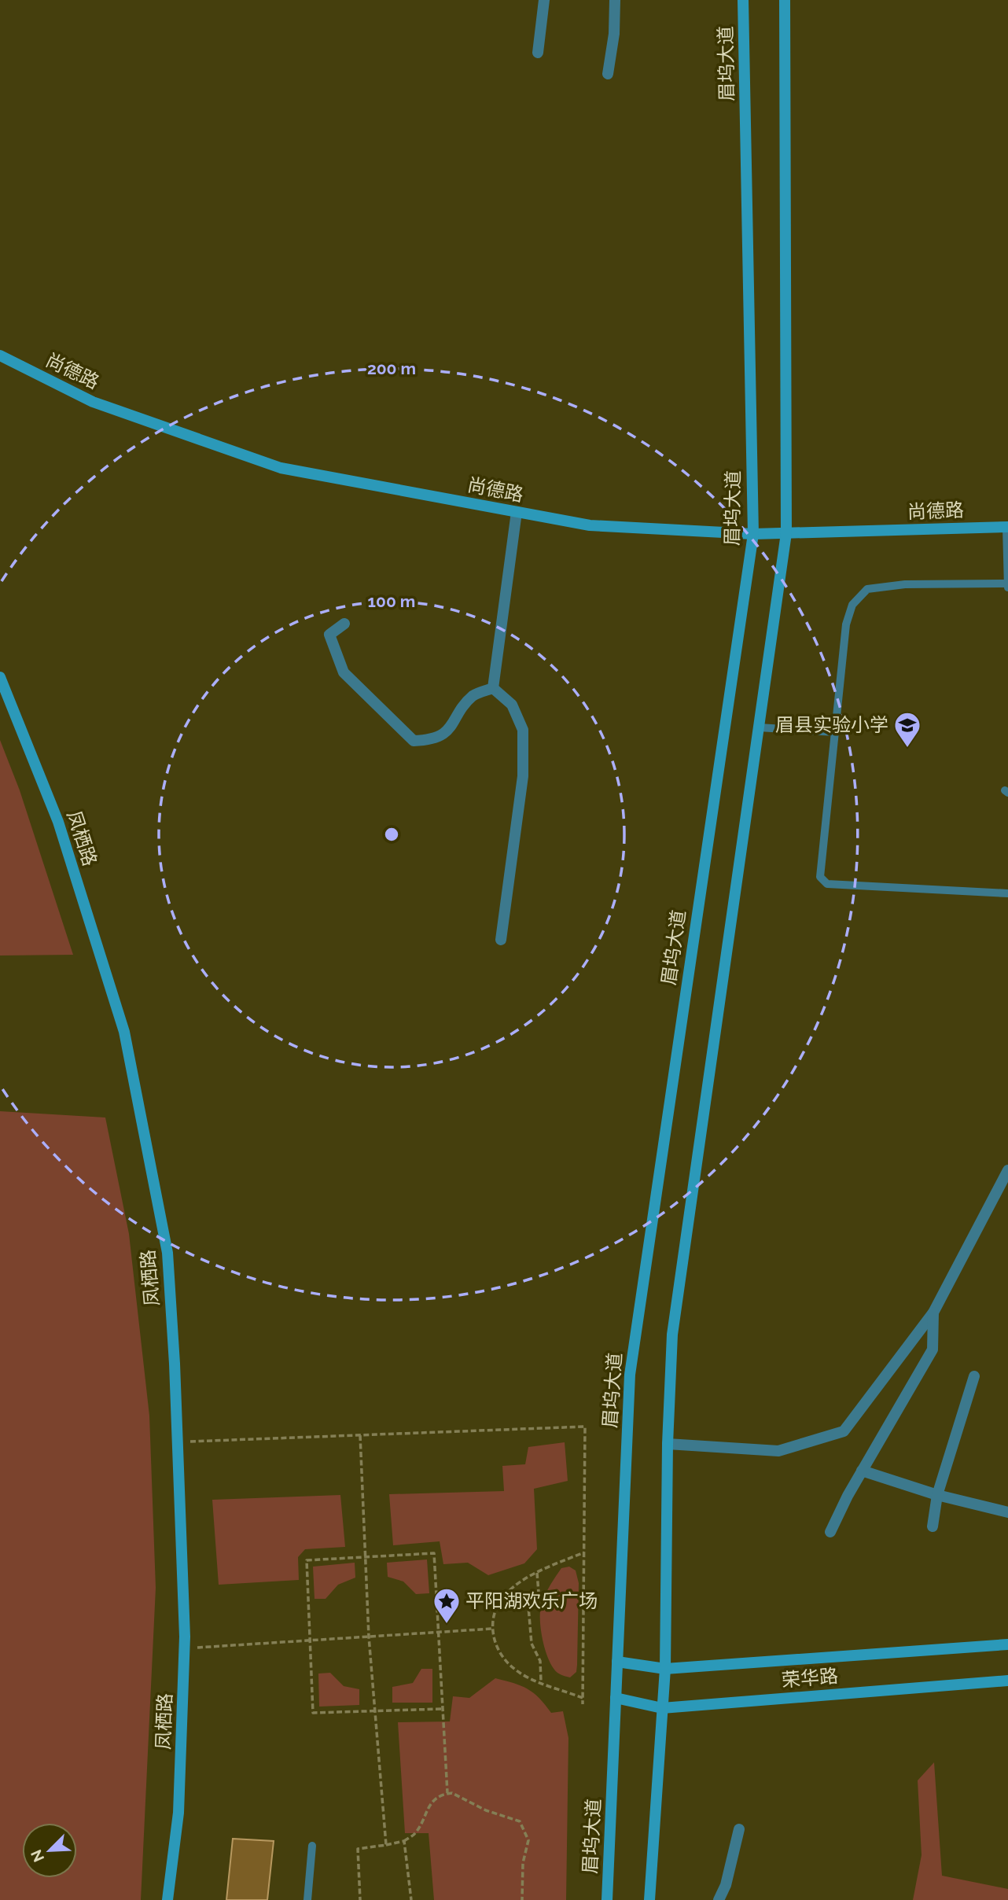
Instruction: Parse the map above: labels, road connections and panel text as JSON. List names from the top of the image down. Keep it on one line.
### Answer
{"streets":{"main road":["眉坞大道","尚德路","凤栖路","荣华路"]},"crossings":[["眉坞大道","尚德路"],["眉坞大道","荣华路"]],"places":{"school or university":["眉县实验小学"],"place":["平阳湖欢乐广场"]},"north":"bottom left","rings":["200 m","100 m"]}
